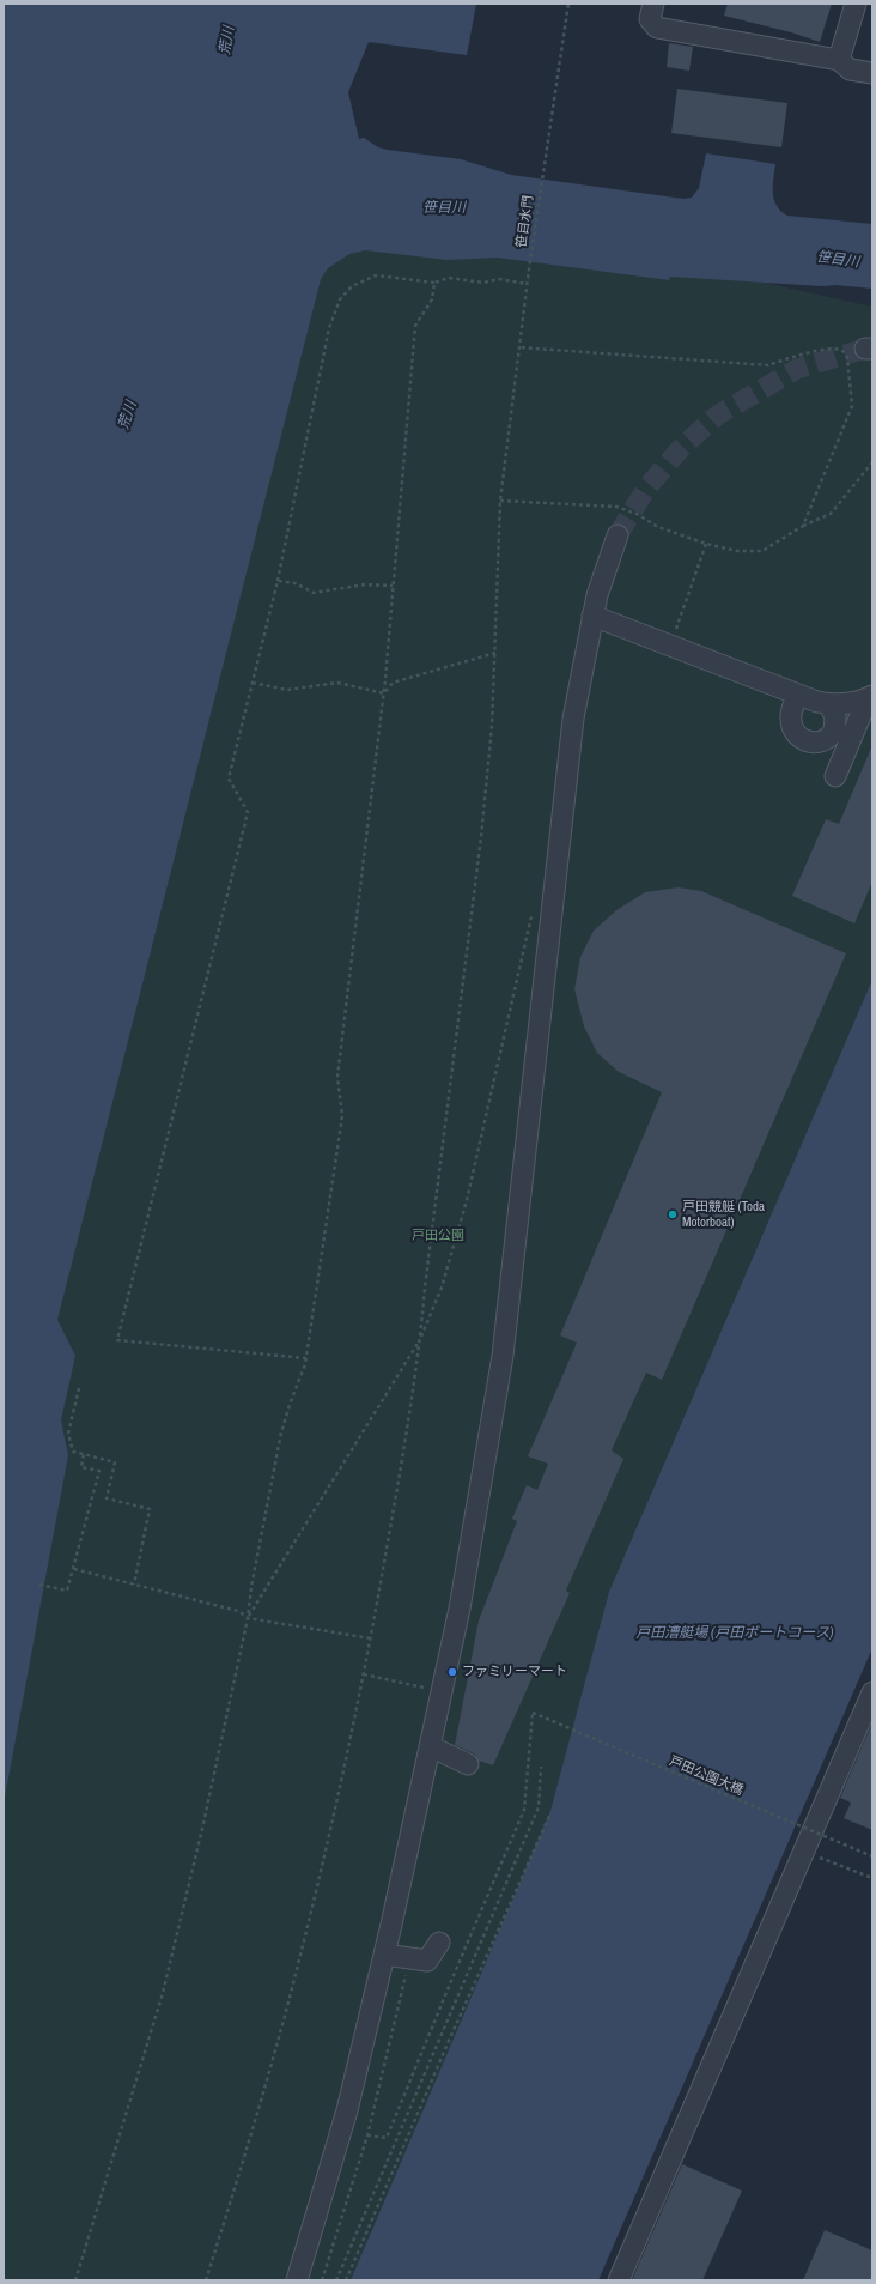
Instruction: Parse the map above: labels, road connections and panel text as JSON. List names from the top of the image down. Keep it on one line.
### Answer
{"streets":{"path":["笹目水門","戸田公園大橋"]},"water":["荒川","笹目川","戸田漕艇場 (戸田ボートコース)"],"parks":["戸田公園"],"places":["戸田競艇 (Toda Motorboat)","ファミリーマート"]}
